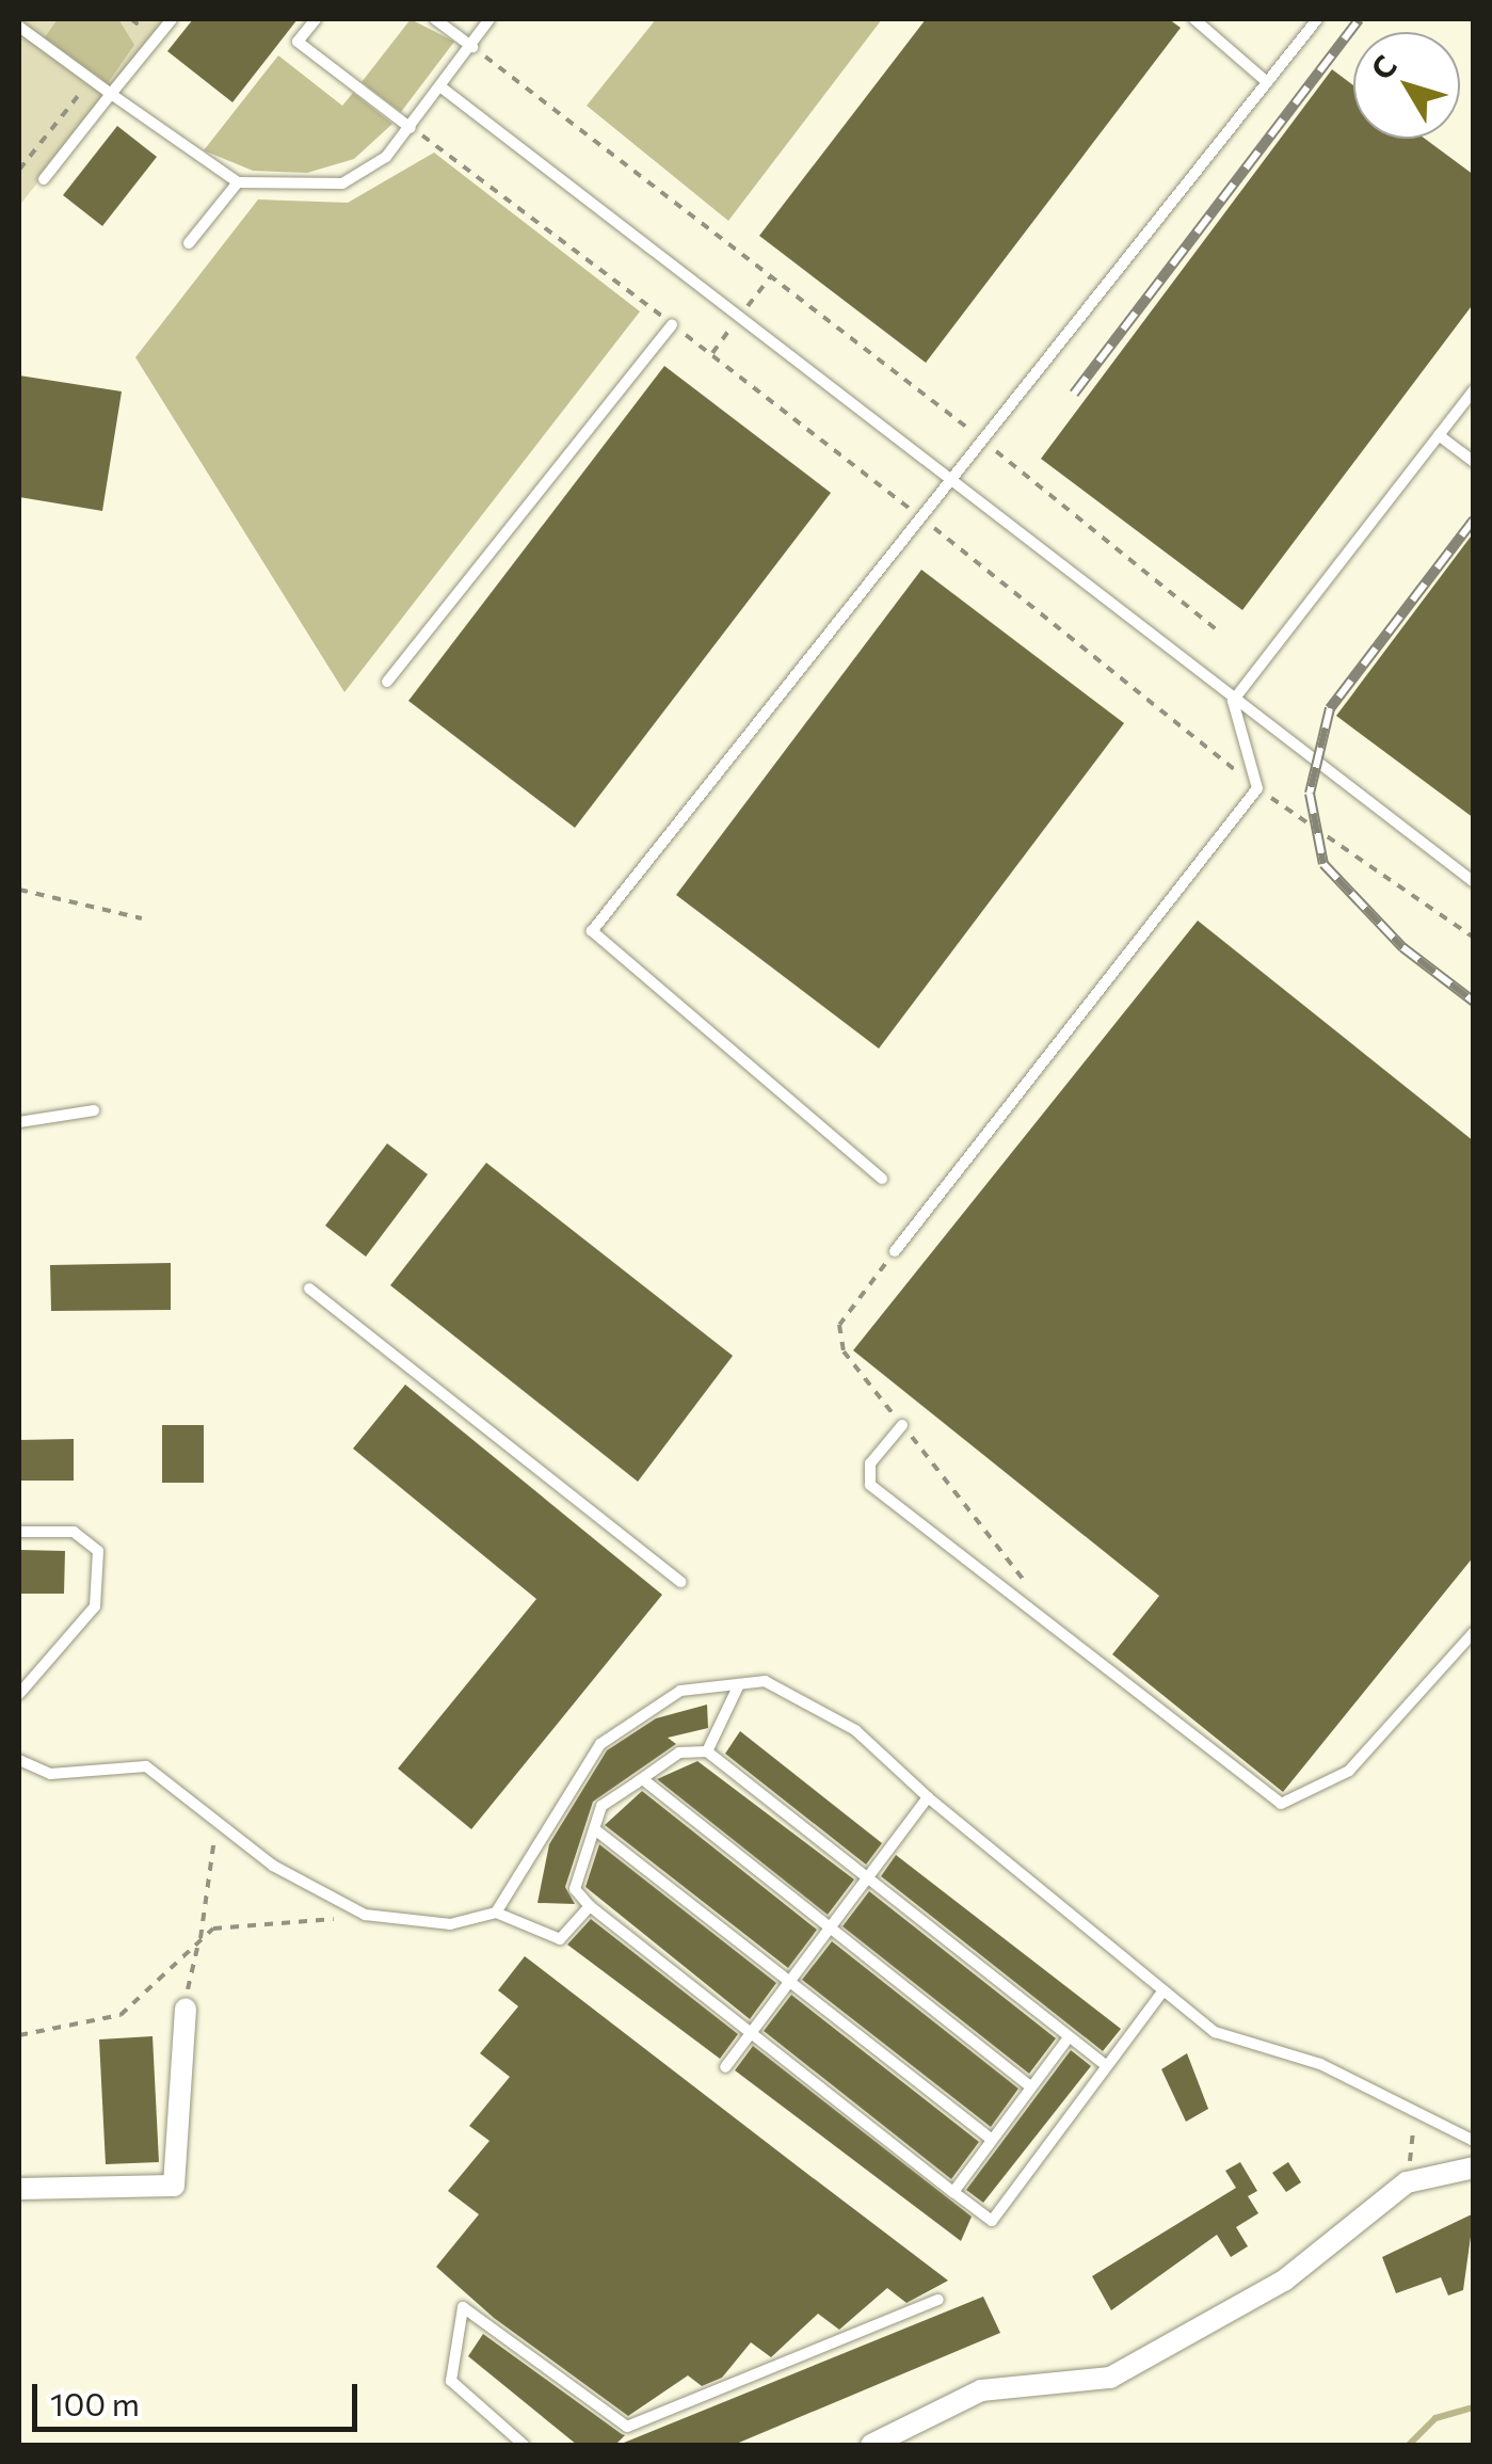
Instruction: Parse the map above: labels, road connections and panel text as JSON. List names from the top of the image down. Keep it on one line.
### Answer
{"scale_bar":"100 m","north":"top left"}
